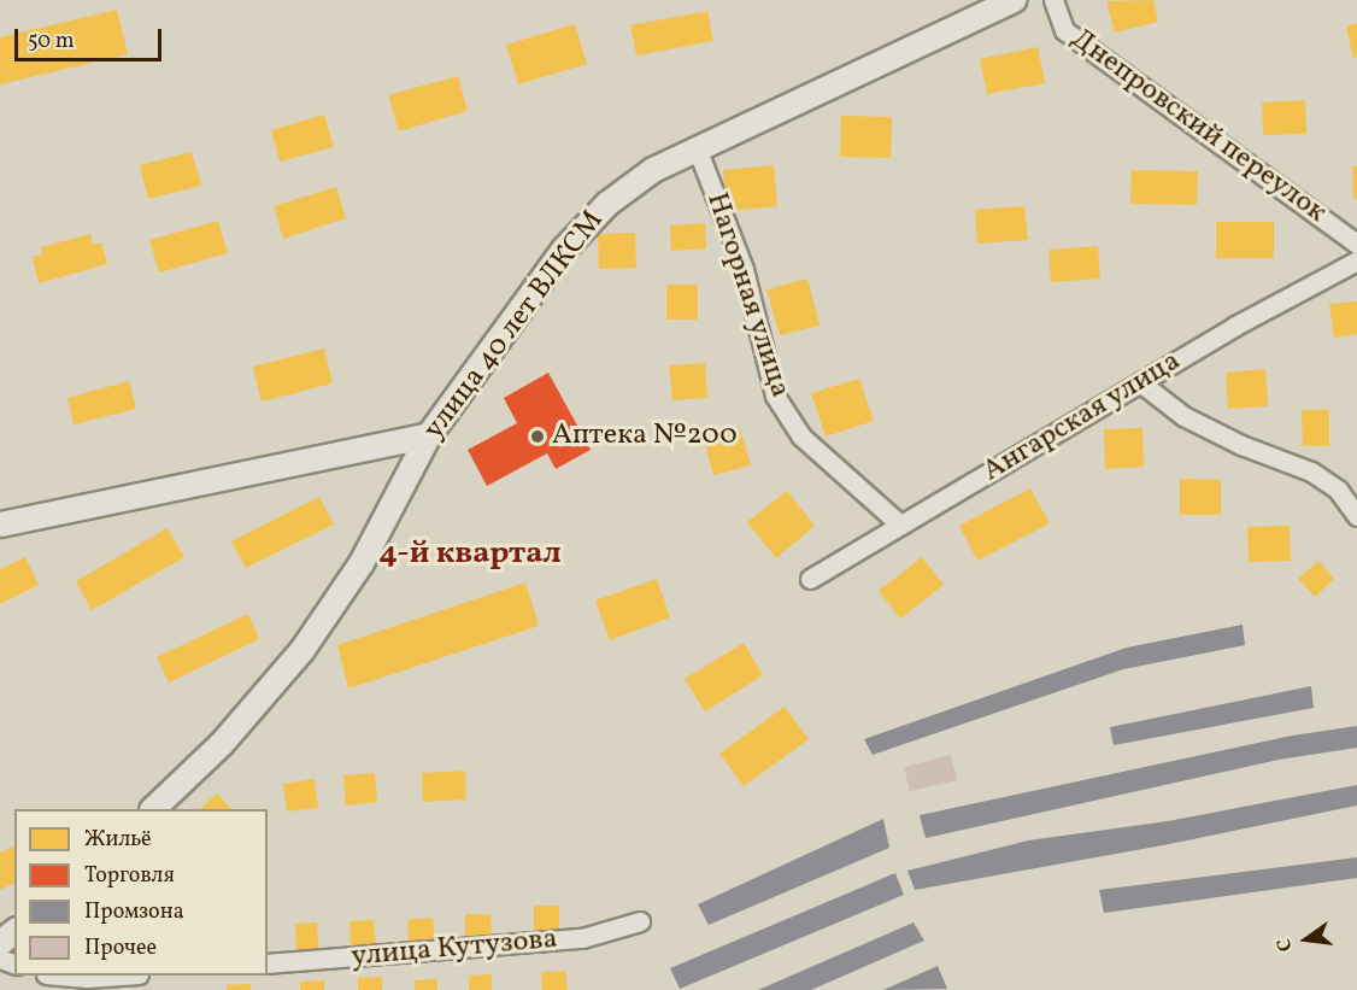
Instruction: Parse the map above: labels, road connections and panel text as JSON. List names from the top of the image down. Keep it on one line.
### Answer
{"streets":{"street":["Днепровский переулок","Нагорная улица","улица 40 лет ВЛКСМ","Ангарская улица","улица Кутузова"]},"crossings":[["Нагорная улица","улица 40 лет ВЛКСМ"],["Нагорная улица","Ангарская улица"]],"districts":["4-й квартал"],"places":["Аптека №200"],"legend":["Жильё","Торговля","Промзона","Прочее"],"scale_bar":"50 m","north":"left"}
